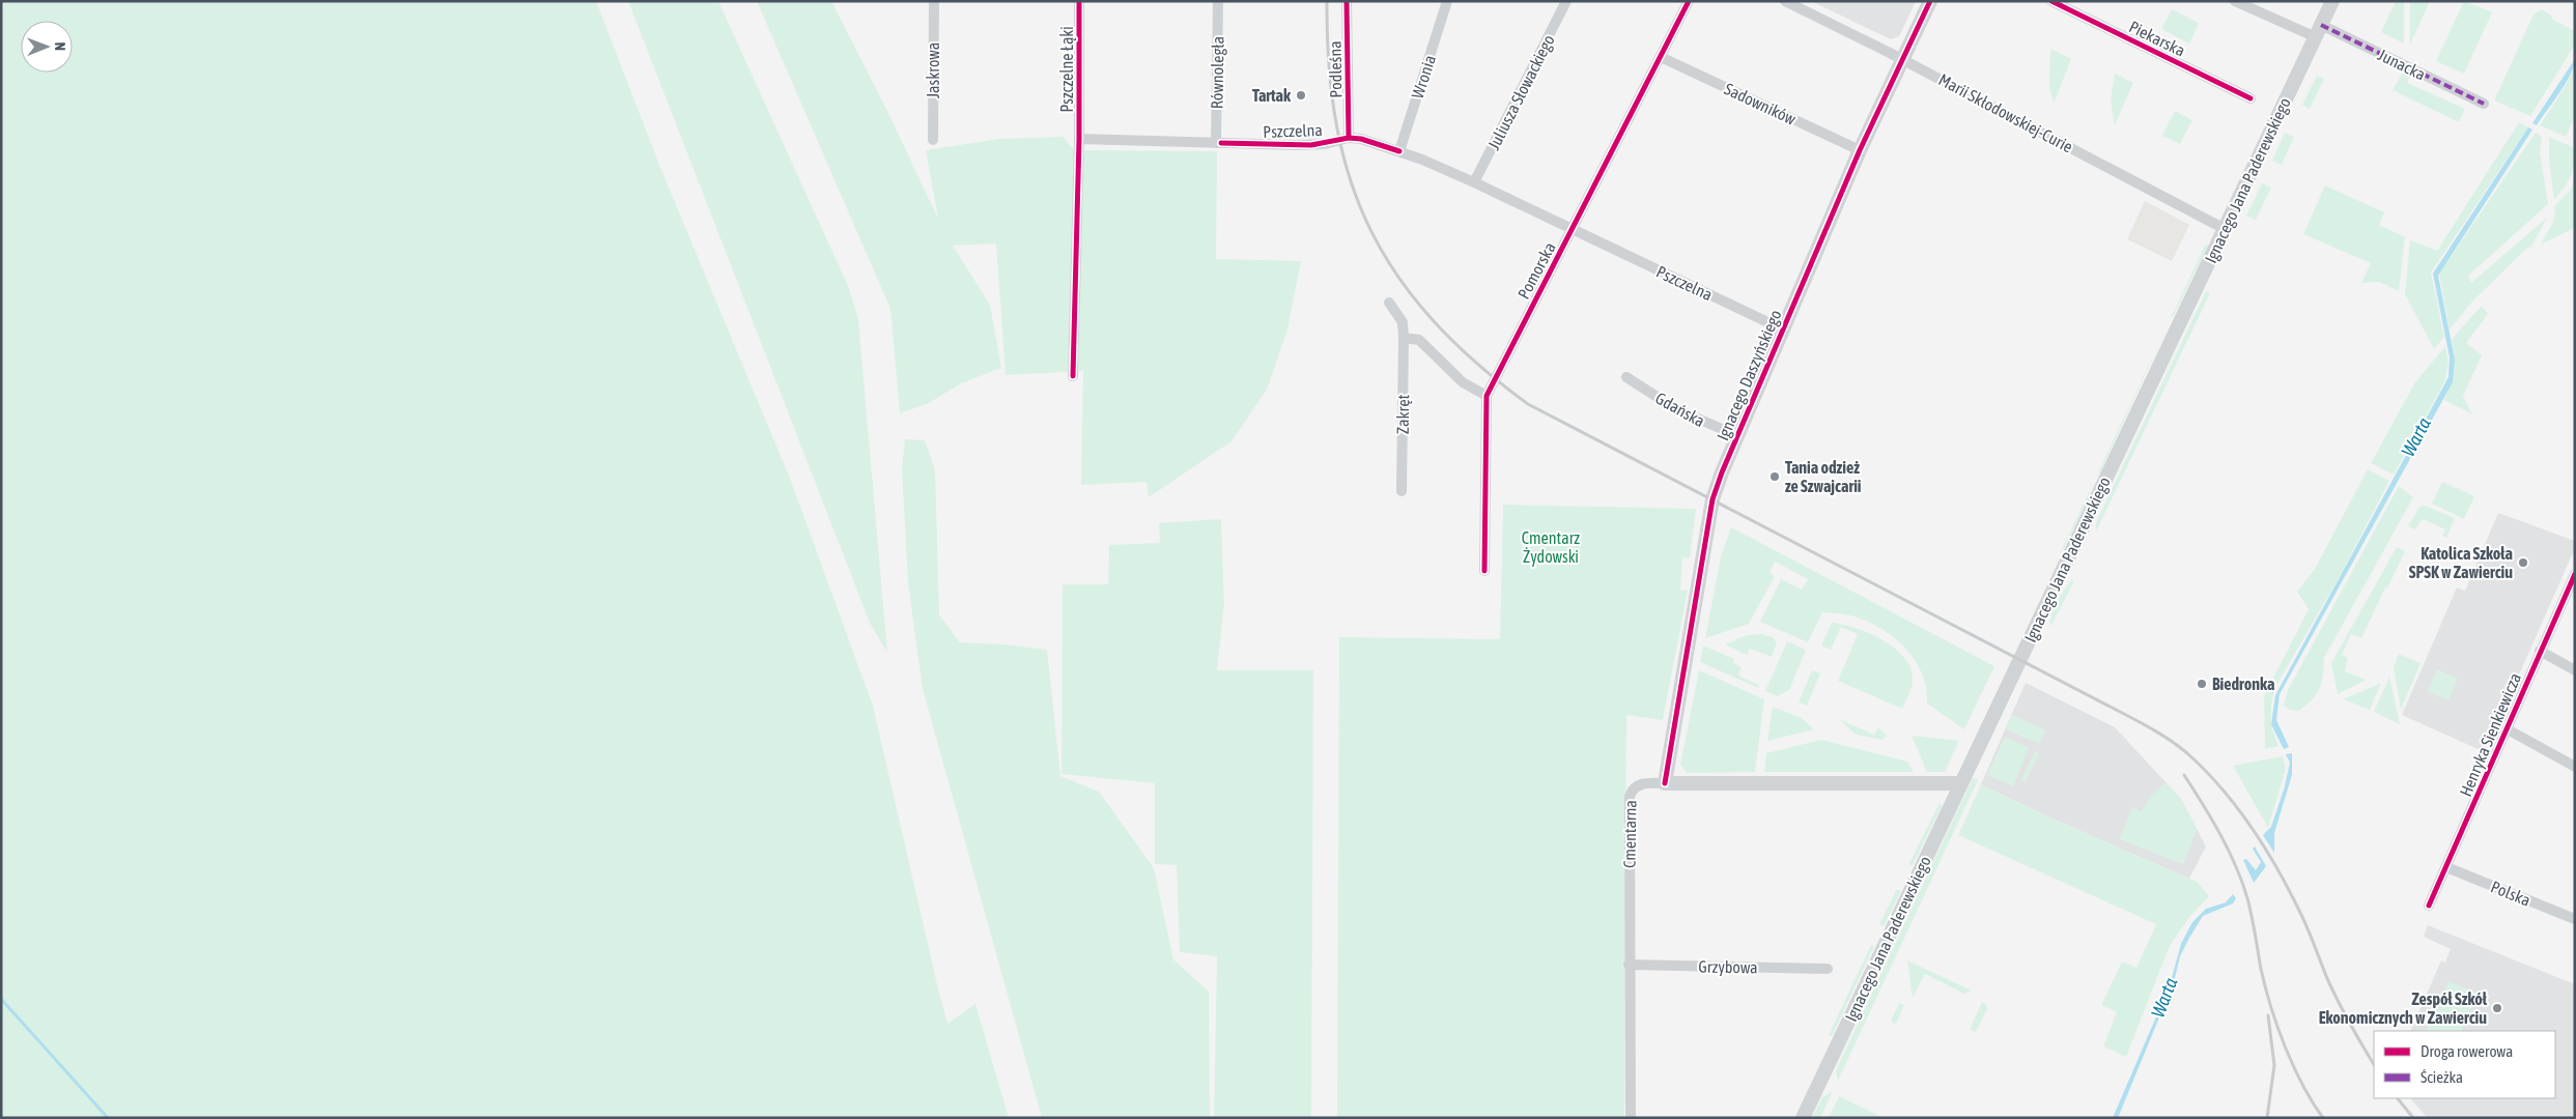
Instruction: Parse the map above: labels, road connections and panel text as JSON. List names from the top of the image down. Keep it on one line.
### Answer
{"streets":{"main road":["Ignacego Jana Paderewskiego","Ignacego Daszyńskiego","Cmentarna"],"street":["Piekarska","Junacka","Pszczelne Łąki","Podleśna","Jaskrowa","Równoległa","Wronia","Juliusza Słowackiego","Sadowników","Marii Skłodowskiej-Curie","Pszczelna","Pomorska","Gdańska","Zakręt","Henryka Sienkiewicza","Polska","Grzybowa"]},"crossings":[["Junacka","Ignacego Jana Paderewskiego"],["Pszczelne Łąki","Pszczelna"],["Podleśna","Pszczelna"],["Równoległa","Pszczelna"],["Wronia","Pszczelna"],["Juliusza Słowackiego","Pszczelna"],["Sadowników","Pomorska"],["Sadowników","Ignacego Daszyńskiego"],["Marii Skłodowskiej-Curie","Ignacego Jana Paderewskiego"],["Marii Skłodowskiej-Curie","Ignacego Daszyńskiego"],["Pszczelna","Pomorska"],["Pszczelna","Ignacego Daszyńskiego"],["Ignacego Jana Paderewskiego","Cmentarna"],["Ignacego Daszyńskiego","Gdańska"],["Ignacego Daszyńskiego","Cmentarna"],["Henryka Sienkiewicza","Polska"],["Cmentarna","Grzybowa"]],"water":["Warta"],"parks":["Cmentarz Żydowski"],"places":["Tartak","Tania odzież ze Szwajcarii","Katolica Szkoła SPSK w Zawierciu","Biedronka","Zespół Szkół Ekonomicznych w Zawierciu"],"legend":["Droga rowerowa","Ścieżka"],"north":"right"}
